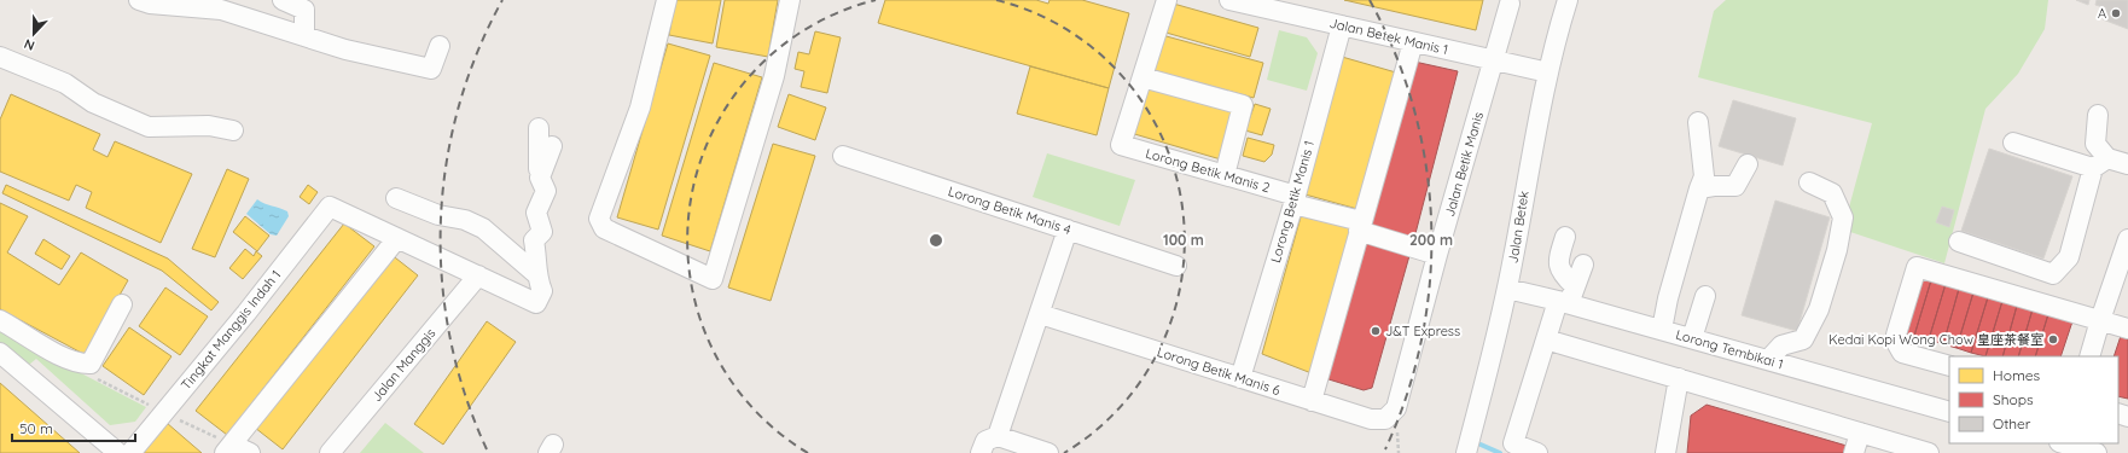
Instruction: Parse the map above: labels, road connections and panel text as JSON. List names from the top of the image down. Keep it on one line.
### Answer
{"streets":{"street":["Jalan Betek Manis 1","Jalan Betik Manis","Lorong Betik Manis 2","Lorong Betik Manis 1","Lorong Betik Manis 4","Jalan Betek","Tingkat Manggis Indah 1","Lorong Tembikai 1","Jalan Manggis","Lorong Betik Manis 6"]},"crossings":[["Jalan Betek Manis 1","Jalan Betik Manis"],["Jalan Betek Manis 1","Lorong Betik Manis 1"],["Jalan Betek Manis 1","Jalan Betek"],["Jalan Betik Manis","Lorong Betik Manis 2"],["Jalan Betik Manis","Lorong Betik Manis 6"],["Lorong Betik Manis 2","Lorong Betik Manis 1"],["Lorong Betik Manis 1","Lorong Betik Manis 6"],["Jalan Betek","Lorong Tembikai 1"]],"places":["A","J&T Express","Kedai Kopi Wong Chow 皇座茶餐室"],"legend":["Homes","Shops","Other"],"scale_bar":"50 m","north":"bottom","rings":["100 m","200 m"]}
